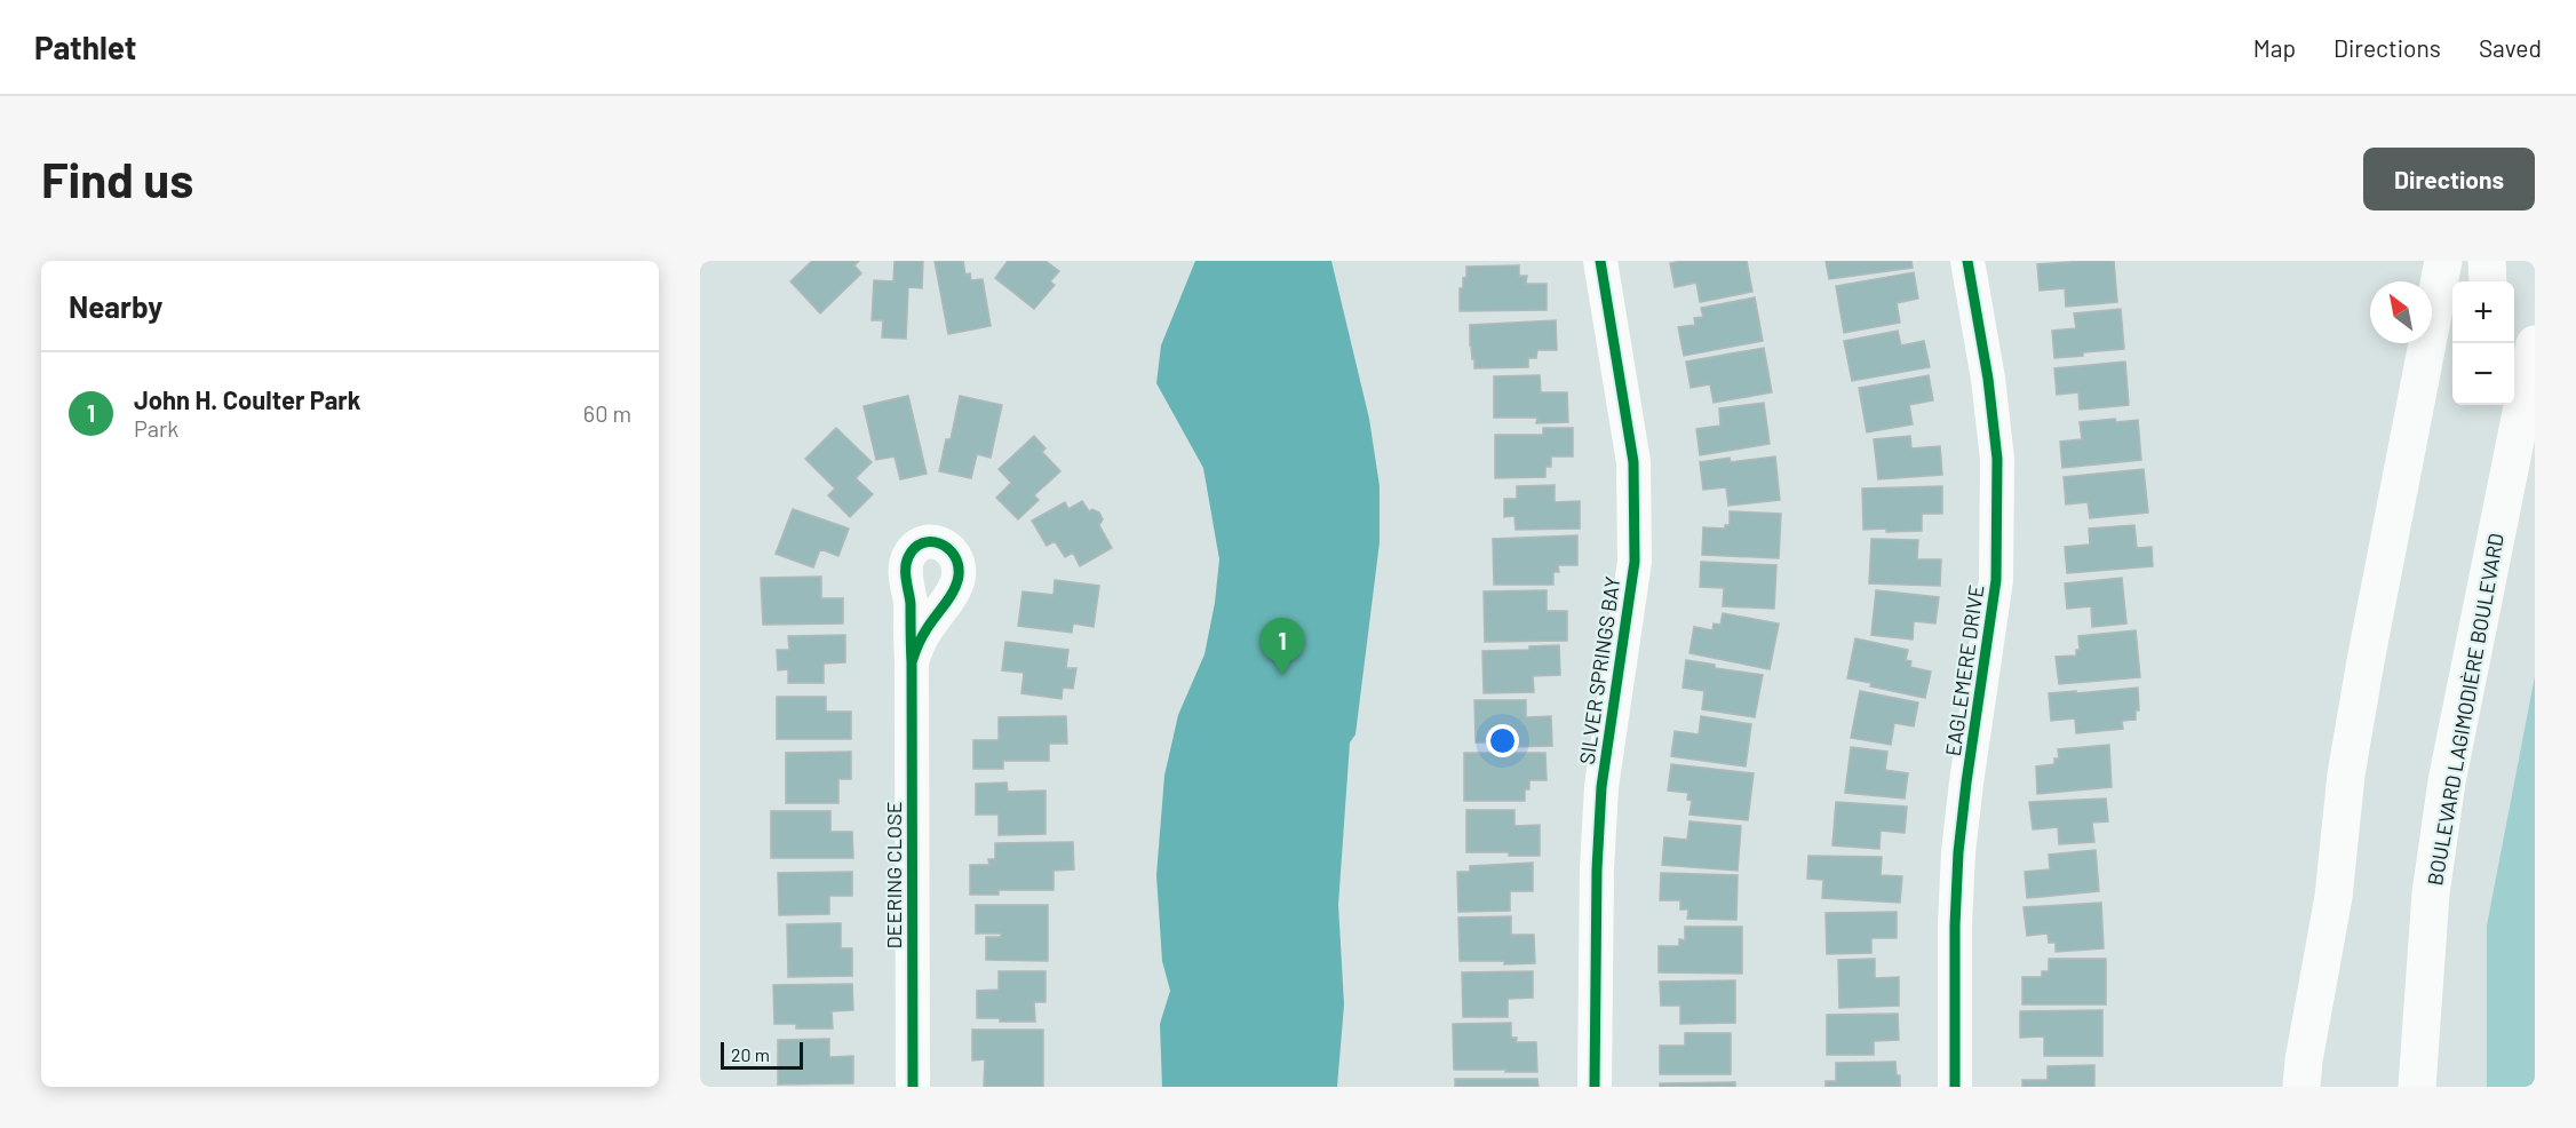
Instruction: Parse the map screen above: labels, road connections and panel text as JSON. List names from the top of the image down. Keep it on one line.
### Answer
{"streets":{"main road":["BOULEVARD LAGIMODIÈRE BOULEVARD"],"street":["SILVER SPRINGS BAY","EAGLEMERE DRIVE","DEERING CLOSE"]},"scale_bar":"20 m","north":"top left","page":{"header":"Pathlet","nav":["Map","Directions","Saved"],"buttons":"Directions","title":"Find us","heading":"Nearby","map_buttons":["+","−"],"list":[{"mark":"1","name":"John H. Coulter Park","note":"Park","value":"60 m"}],"pins":"1","scale":"20 m"}}
